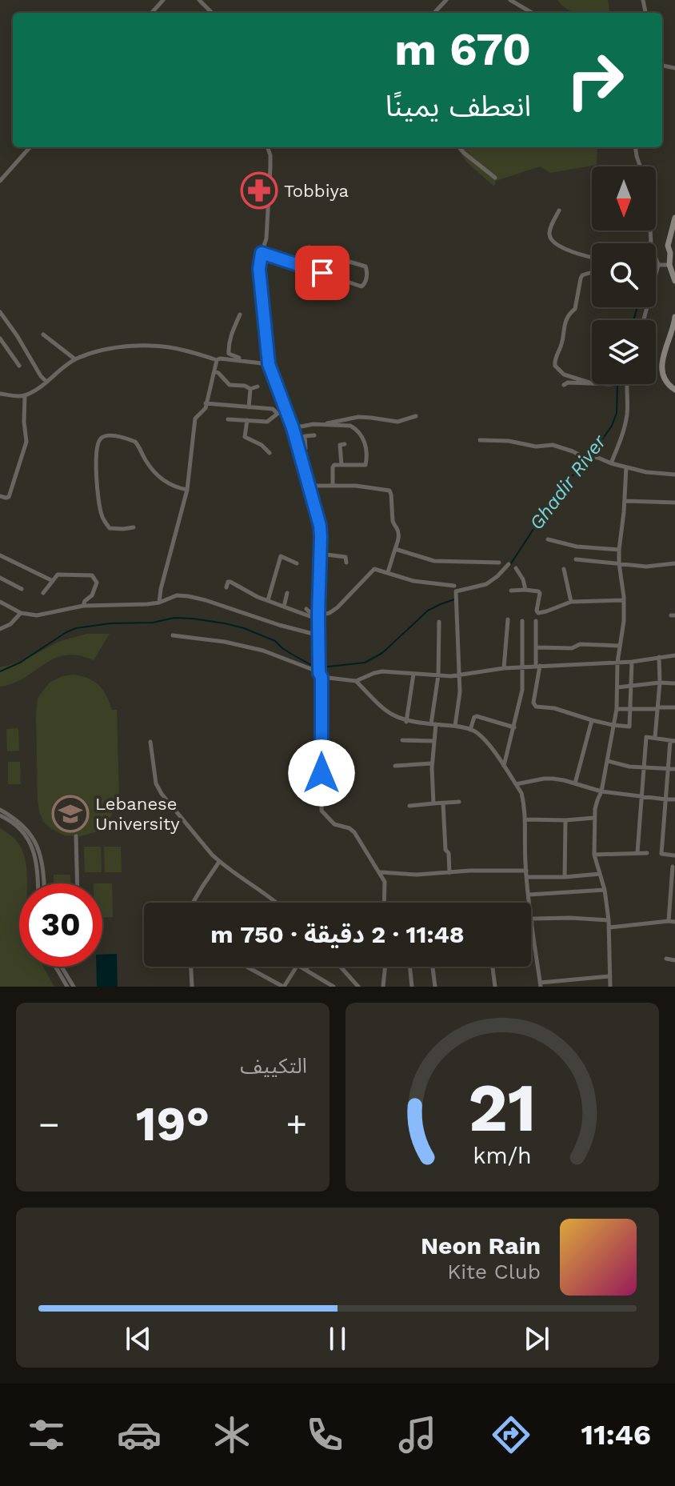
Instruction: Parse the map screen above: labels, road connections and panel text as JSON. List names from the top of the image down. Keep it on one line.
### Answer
{"water":["Ghadir River"],"places":{"pharmacy":["Tobbiya"],"school or university":["Lebanese University"]},"north":"bottom","page":{"turn":["670 m","انعطف يمينًا"],"limit":"30","trip":"11:48 · 2 دقيقة · 750 m","tile":"التكييف","heat":["−","19°","+"],"song":["Neon Rain","Kite Club"],"tabs":"11:46","gauge":["21","km/h"]}}
